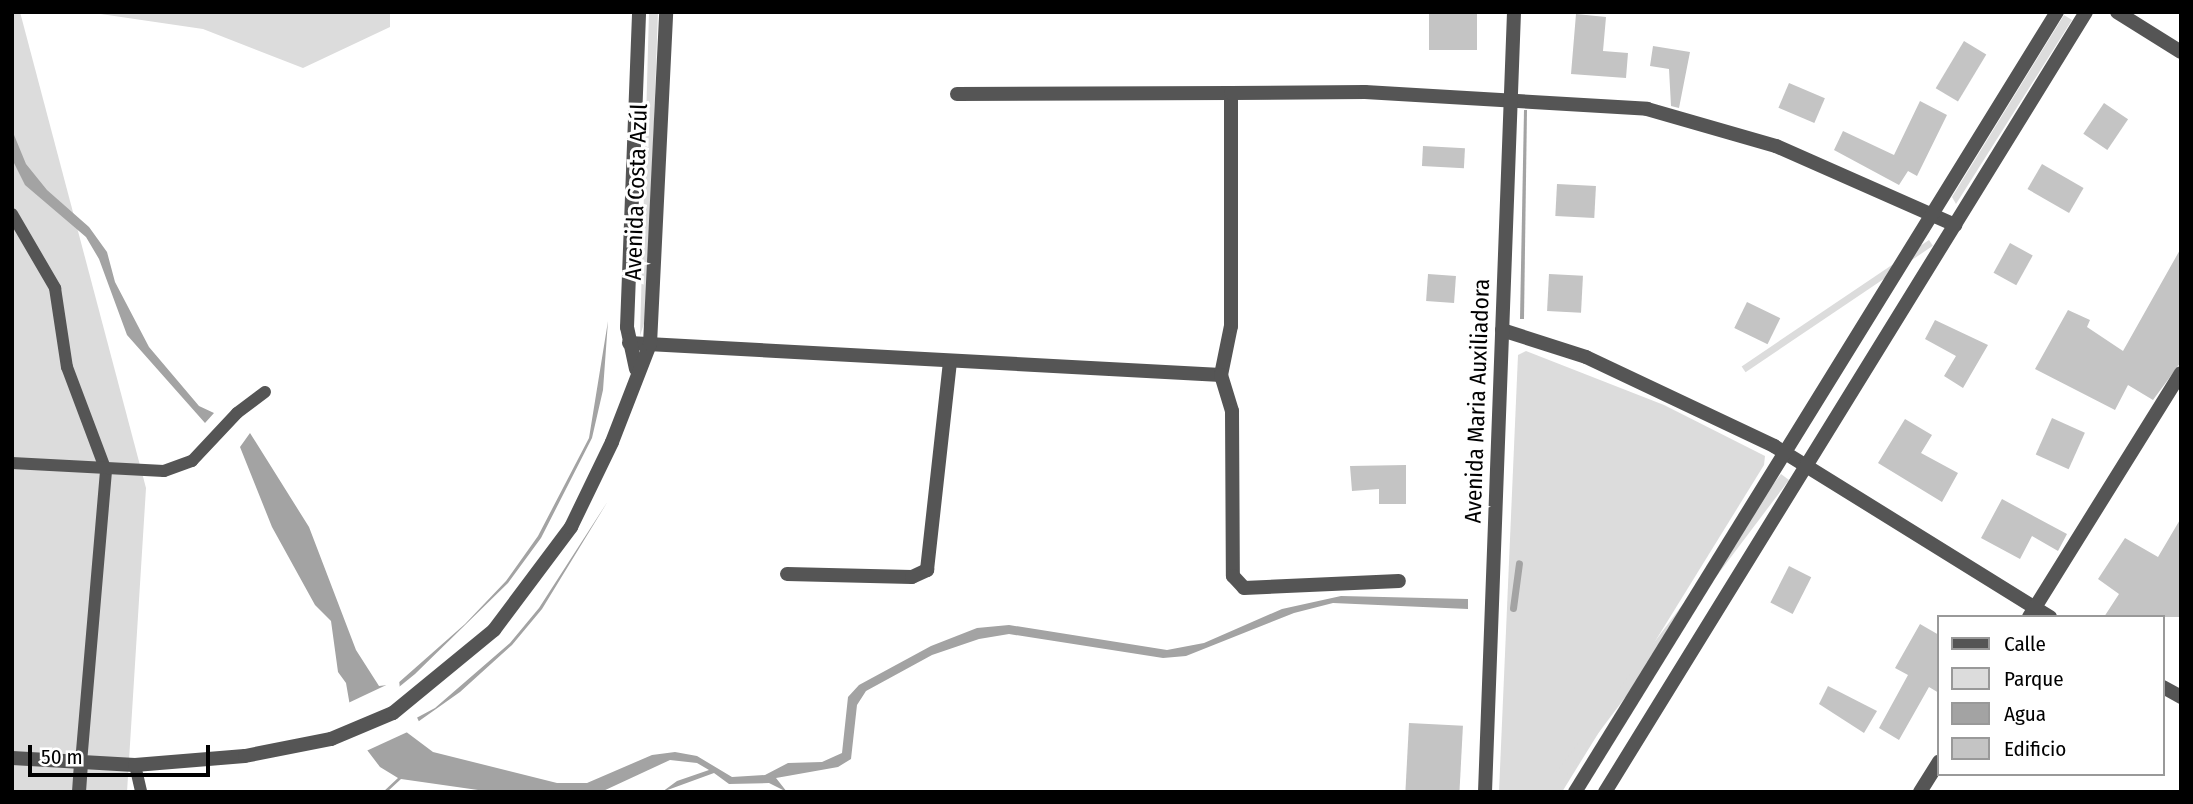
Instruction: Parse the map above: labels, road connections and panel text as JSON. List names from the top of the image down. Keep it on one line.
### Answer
{"streets":{"street":["Avenida Costa Azúl","Avenida Maria Auxiliadora"]},"legend":["Calle","Parque","Agua","Edificio"],"scale_bar":"50 m"}
